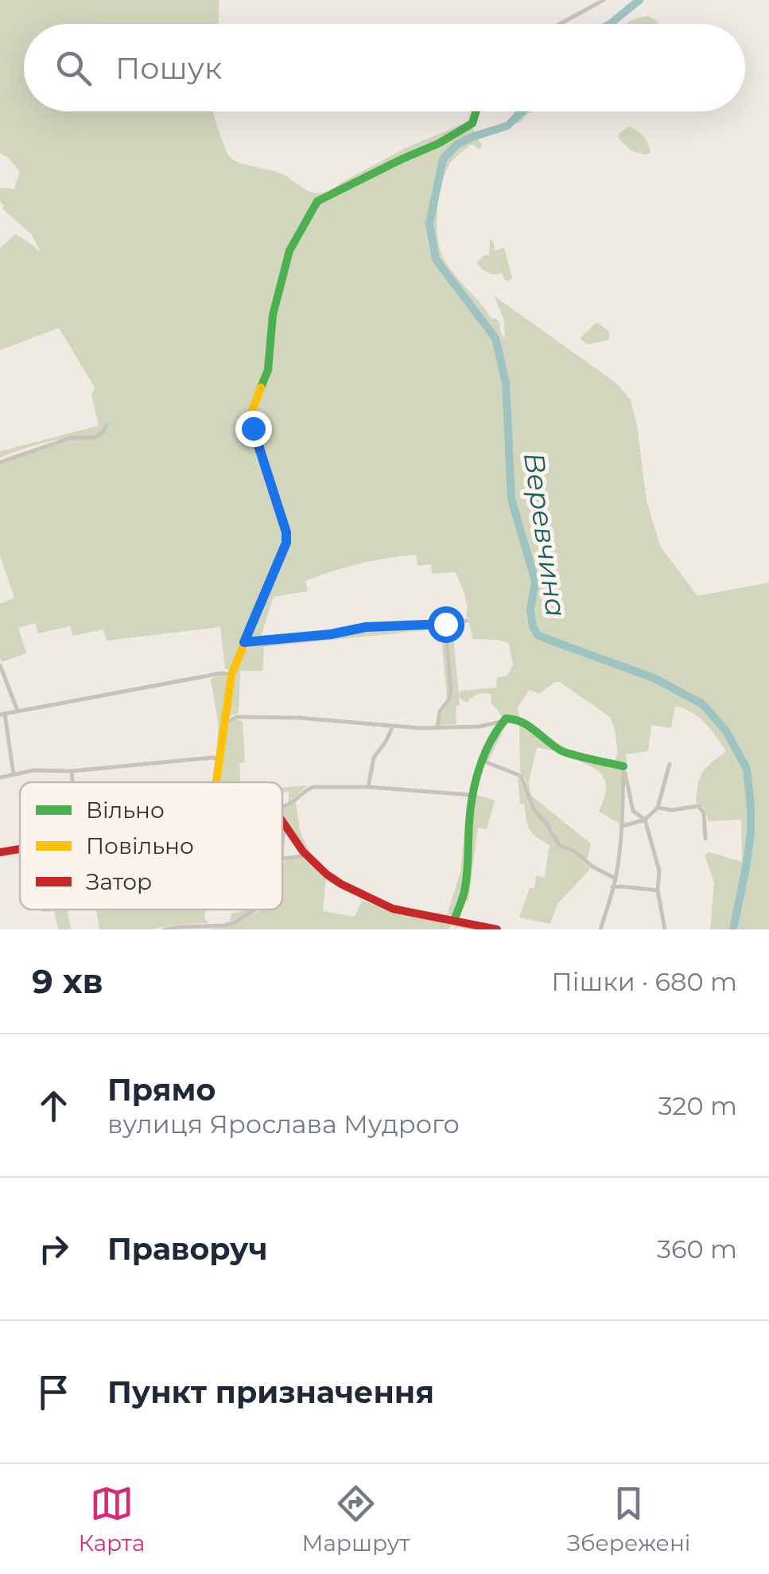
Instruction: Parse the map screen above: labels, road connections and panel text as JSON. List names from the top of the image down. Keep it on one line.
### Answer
{"water":["Веревчина"],"legend":["Вільно","Повільно","Затор"],"page":{"search":"Пошук","heading":["9 хв","Пішки · 680 m"],"list":[["Прямо","вулиця Ярослава Мудрого","320 m"],["Праворуч","360 m"],"Пункт призначення"],"nav":["Карта","Маршрут","Збережені"]}}
